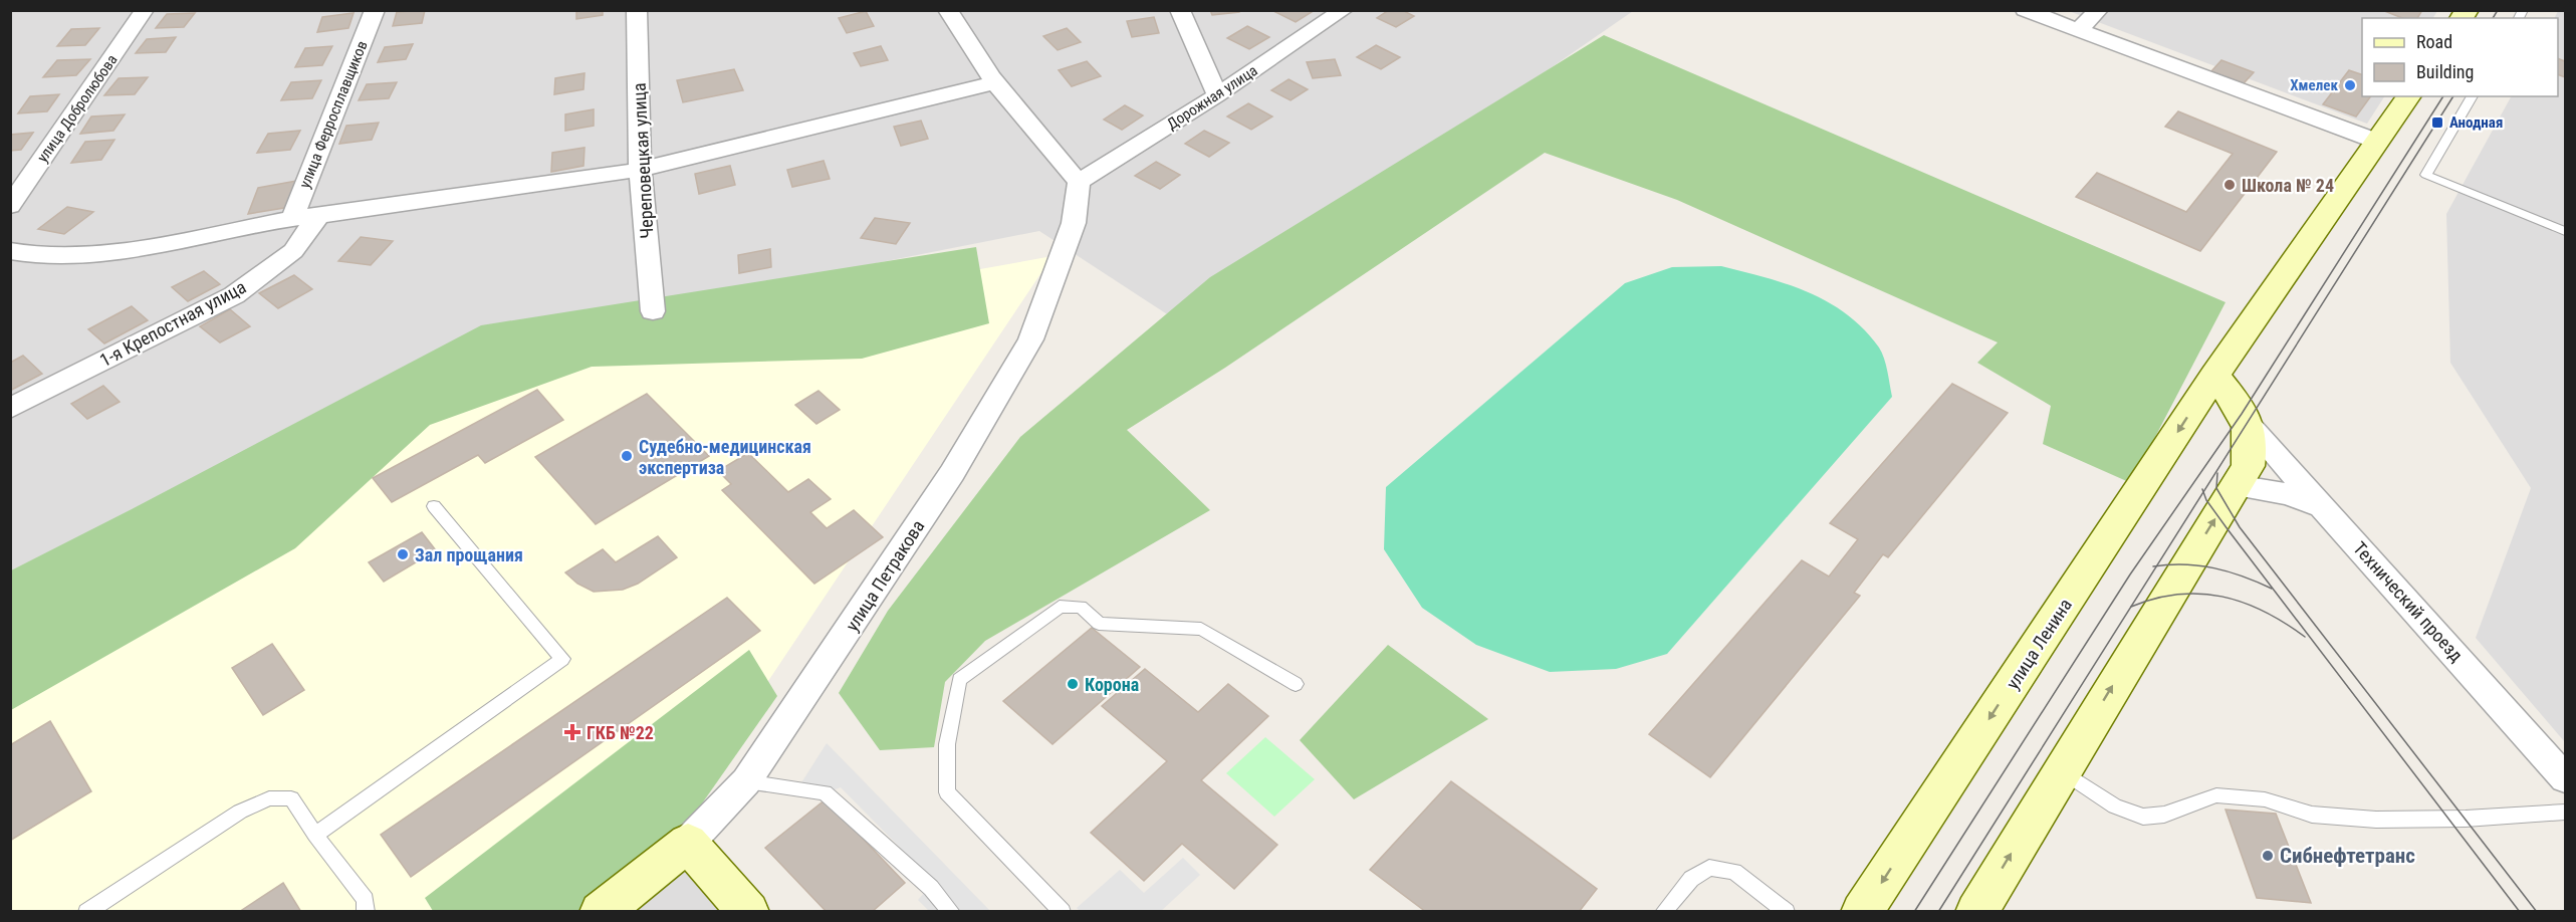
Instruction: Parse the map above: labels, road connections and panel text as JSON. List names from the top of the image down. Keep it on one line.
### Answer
{"streets":{"main road":["улица Петракова","улица Ленина"],"street":["Дорожная улица","улица Добролюбова","улица Ферросплавщиков","Череповецкая улица","1-я Крепостная улица","Технический проезд"]},"crossings":[["Дорожная улица","улица Петракова"]],"places":{"other":["Хмелек","Школа № 24","Судебно-медицинская экспертиза","Зал прощания","Корона","Сибнефтетранс"],"transit":["Анодная"],"health":["ГКБ №22"]},"legend":["Road","Building"]}
